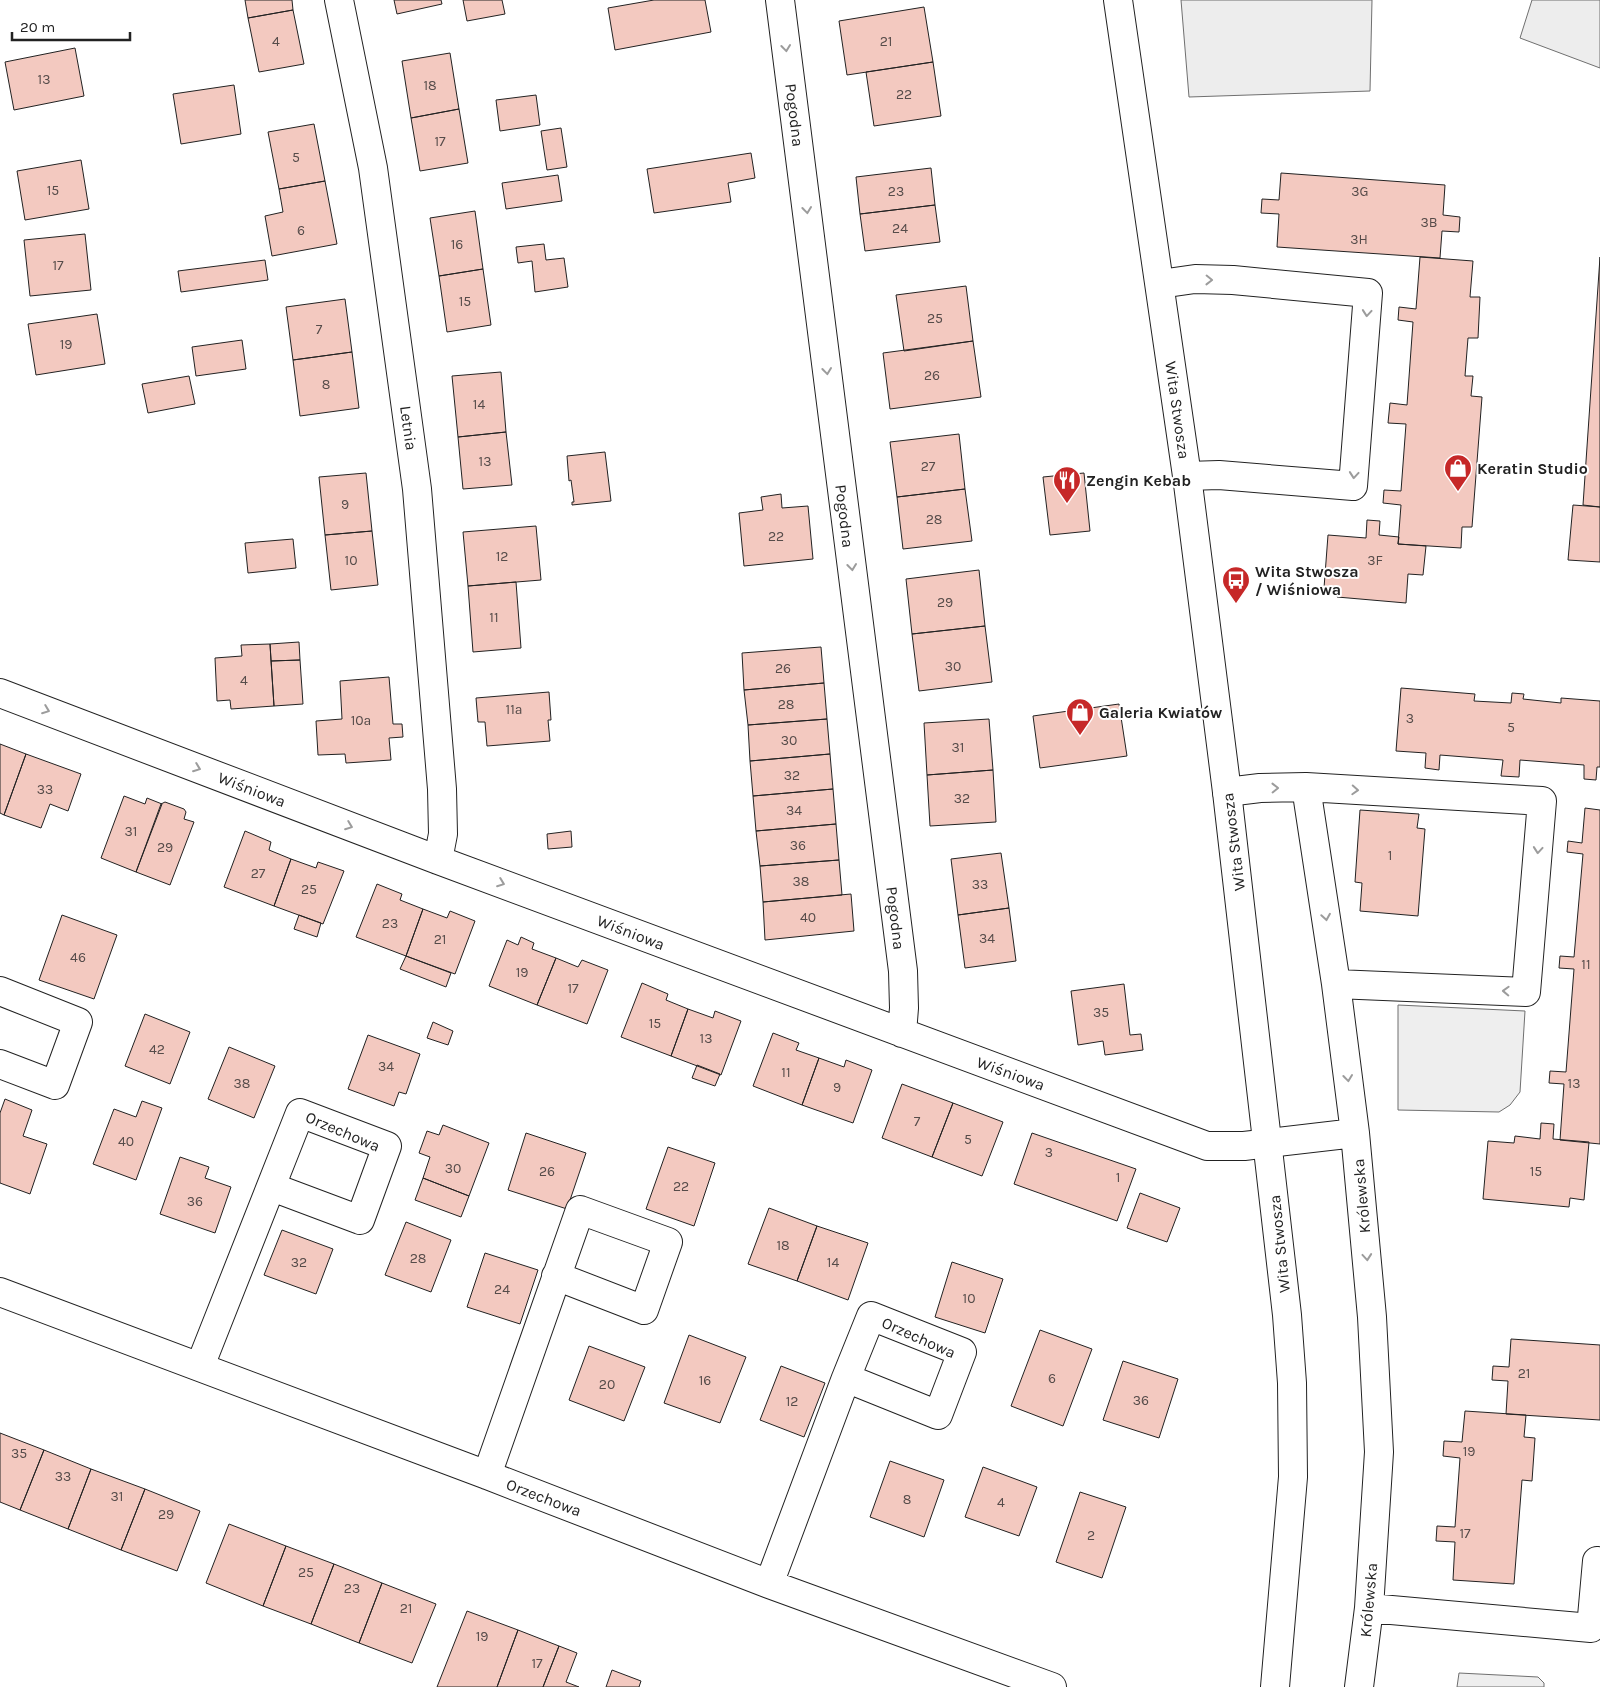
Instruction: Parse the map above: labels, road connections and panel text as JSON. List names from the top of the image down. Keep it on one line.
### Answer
{"streets":{"street":["Pogodna","Wita Stwosza","Letnia","Wiśniowa","Orzechowa","Królewska"]},"crossings":[["Pogodna","Wiśniowa"],["Wita Stwosza","Wiśniowa"],["Letnia","Wiśniowa"],["Wiśniowa","Królewska"]],"one_way":["Pogodna","Wiśniowa","Królewska"],"places":{"shop":["Keratin Studio","Galeria Kwiatów"],"restaurant":["Zengin Kebab"],"bus stop":["Wita Stwosza / Wiśniowa"]},"house_numbers":["4","21","13","18","22","17","5","15","23","3G","3B","24","6","3H","16","17","15","25","7","19","26","8","14","13","27","9","28","22","12","10","3F","29","11","30","26","4","28","11a","3","10a","5","30","31","32","33","32","34","31","36","29","1","27","38","33","25","40","23","34","21","46","11","19","17","35","15","13","42","34","11","38","13","9","7","5","40","3","30","26","15","1","22","36","18","28","32","14","24","10","21","6","16","20","36","12","19","35","33","31","8","4","29","17","2","25","23","21","19","17"],"scale_bar":"20 m"}
